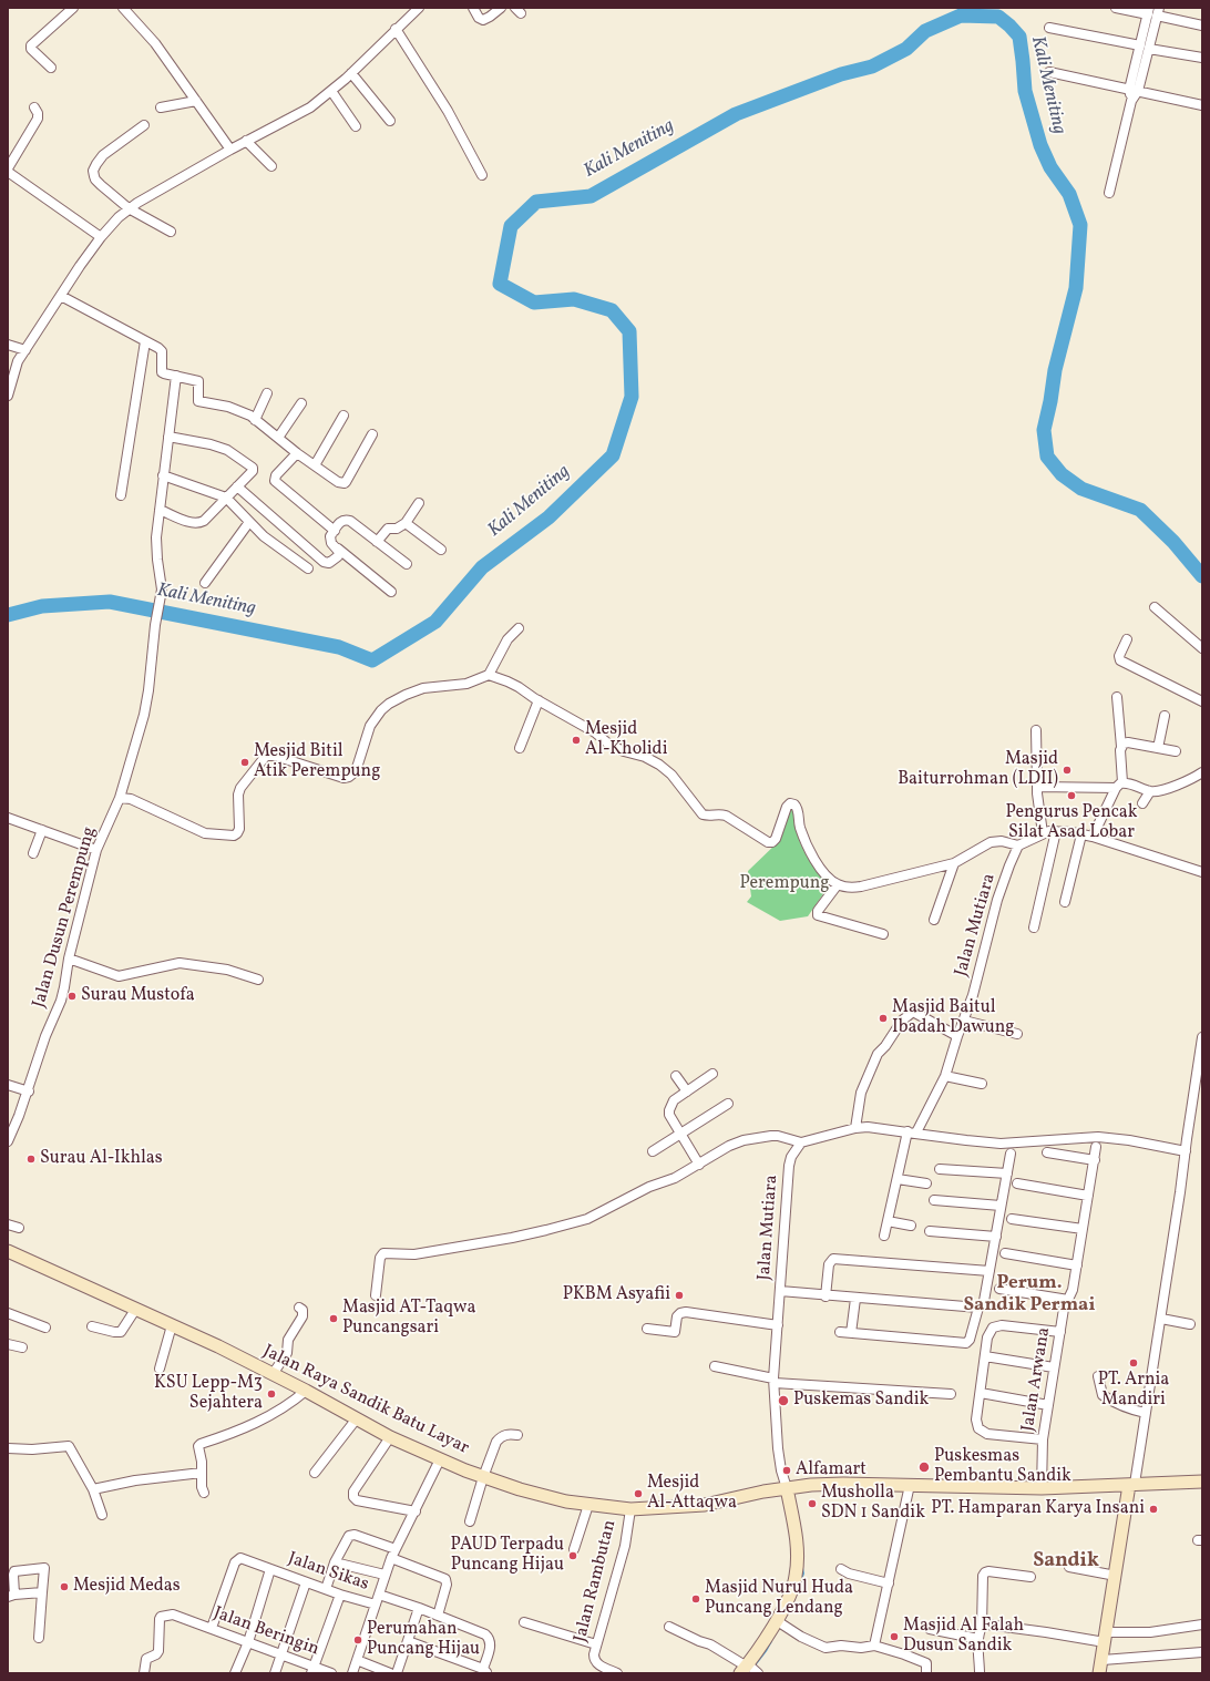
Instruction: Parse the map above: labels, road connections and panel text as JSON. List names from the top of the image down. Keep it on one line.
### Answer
{"streets":{"main road":["Jalan Raya Sandik Batu Layar"],"street":["Jalan Dusun Perempung","Jalan Mutiara","Jalan Arwana","Jalan Sikas","Jalan Rambutan","Jalan Beringin"]},"crossings":[["Jalan Mutiara","Jalan Raya Sandik Batu Layar"],["Jalan Arwana","Jalan Raya Sandik Batu Layar"],["Jalan Raya Sandik Batu Layar","Jalan Rambutan"],["Jalan Sikas","Jalan Beringin"]],"districts":["Perum. Sandik Permai","Sandik"],"water":["Kali Meniting"],"parks":["Perempung"],"places":["Mesjid Al-Kholidi","Mesjid Bitil Atik Perempung","Masjid Baiturrohman (LDII)","Pengurus Pencak Silat Asad Lobar","Surau Mustofa","Masjid Baitul Ibadah Dawung","Surau Al-Ikhlas","PKBM Asyafii","Masjid AT-Taqwa Puncangsari","PT. Arnia Mandiri","KSU Lepp-M3 Sejahtera","Puskemas Sandik","Puskesmas Pembantu Sandik","Alfamart","Mesjid Al-Attaqwa","Musholla SDN 1 Sandik","PT. Hamparan Karya Insani","PAUD Terpadu Puncang Hijau","Mesjid Medas","Masjid Nurul Huda Puncang Lendang","Masjid Al Falah Dusun Sandik","Perumahan Puncang Hijau"]}
